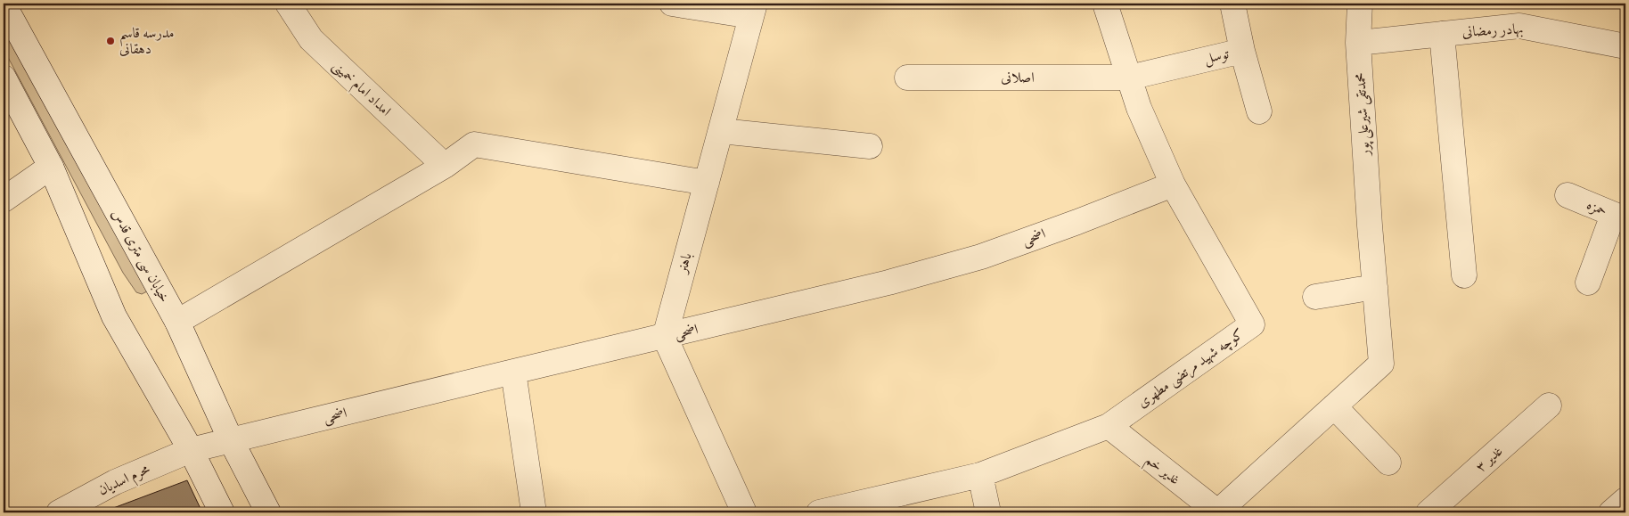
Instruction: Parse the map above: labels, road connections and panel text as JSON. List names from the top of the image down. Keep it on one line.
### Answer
{"streets":{"street":["بهادر رمضانی","توسل","اصلانی","امداد امام خمینی","محمدتقی شیرعلی پور","حمزه","اضحی","خیابان سی متری قدس","باهنر","کوچه شهید مرتضی مطهری","غدیر ۳","غدیر خم","محرم اسدیان"]},"crossings":[["بهادر رمضانی","محمدتقی شیرعلی پور"],["توسل","اصلانی"],["توسل","کوچه شهید مرتضی مطهری"],["اصلانی","کوچه شهید مرتضی مطهری"],["اضحی","خیابان سی متری قدس"],["اضحی","باهنر"],["اضحی","کوچه شهید مرتضی مطهری"],["اضحی","محرم اسدیان"],["کوچه شهید مرتضی مطهری","غدیر خم"]],"places":["مدرسه قاسم دهقانی"]}
